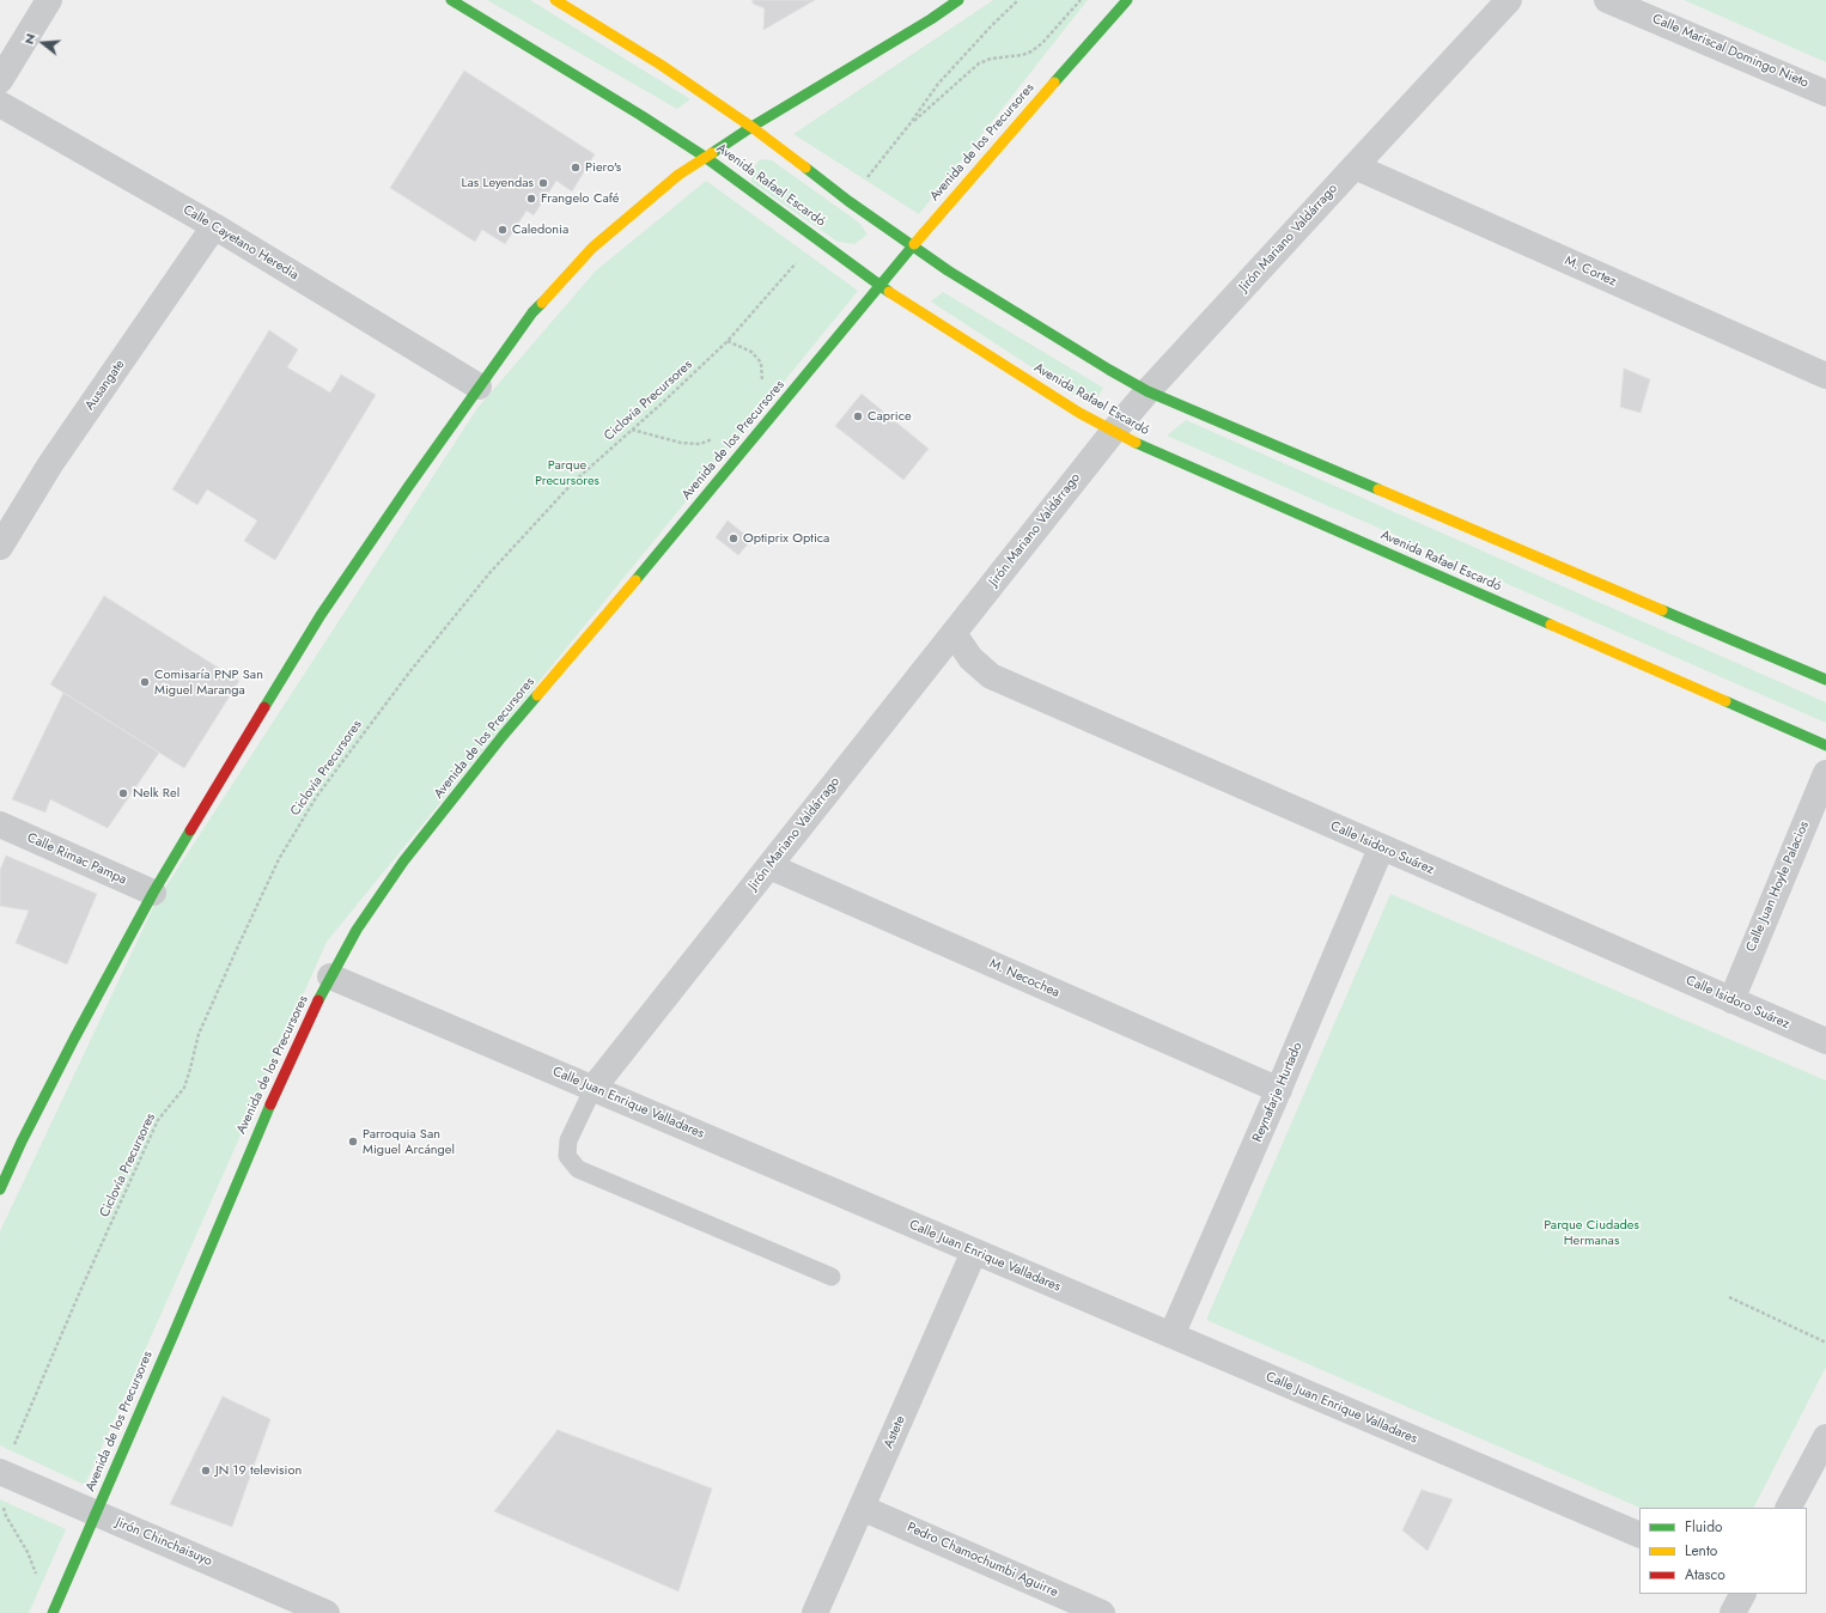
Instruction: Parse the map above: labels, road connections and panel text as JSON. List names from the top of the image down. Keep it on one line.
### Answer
{"streets":{"main road":["Avenida de los Precursores","Avenida Rafael Escardó"],"street":["Calle Mariscal Domingo Nieto","Jirón Mariano Valdárrago","Calle Cayetano Heredia","M. Cortez","Ausangate","Calle Isidoro Suárez","Calle Rimac Pampa","Calle Juan Hoyle Palacios","M. Necochea","Reynafarje Hurtado","Calle Juan Enrique Valladares","Astete","Jirón Chinchaisuyo","Pedro Chamochumbi Aguirre"],"path":["Ciclovía Precursores"]},"crossings":[["Avenida de los Precursores","Avenida Rafael Escardó"],["Avenida de los Precursores","Calle Juan Enrique Valladares"],["Avenida de los Precursores","Jirón Chinchaisuyo"],["Avenida Rafael Escardó","Jirón Mariano Valdárrago"],["Avenida Rafael Escardó","Ciclovía Precursores"],["Jirón Mariano Valdárrago","M. Cortez"],["Jirón Mariano Valdárrago","Calle Isidoro Suárez"],["Jirón Mariano Valdárrago","M. Necochea"],["Jirón Mariano Valdárrago","Calle Juan Enrique Valladares"],["Calle Cayetano Heredia","Ausangate"],["Ciclovía Precursores","Jirón Chinchaisuyo"],["Calle Isidoro Suárez","Calle Juan Hoyle Palacios"],["Calle Isidoro Suárez","Reynafarje Hurtado"],["M. Necochea","Reynafarje Hurtado"],["Reynafarje Hurtado","Calle Juan Enrique Valladares"],["Calle Juan Enrique Valladares","Astete"],["Astete","Pedro Chamochumbi Aguirre"]],"parks":["Parque Precursores","Parque Ciudades Hermanas"],"places":["Piero's","Las Leyendas","Frangelo Café","Caledonia","Caprice","Optiprix Optica","Comisaría PNP San Miguel Maranga","Nelk Rel","Parroquia San Miguel Arcángel","JN 19 television"],"legend":["Fluido","Lento","Atasco"],"north":"left"}
